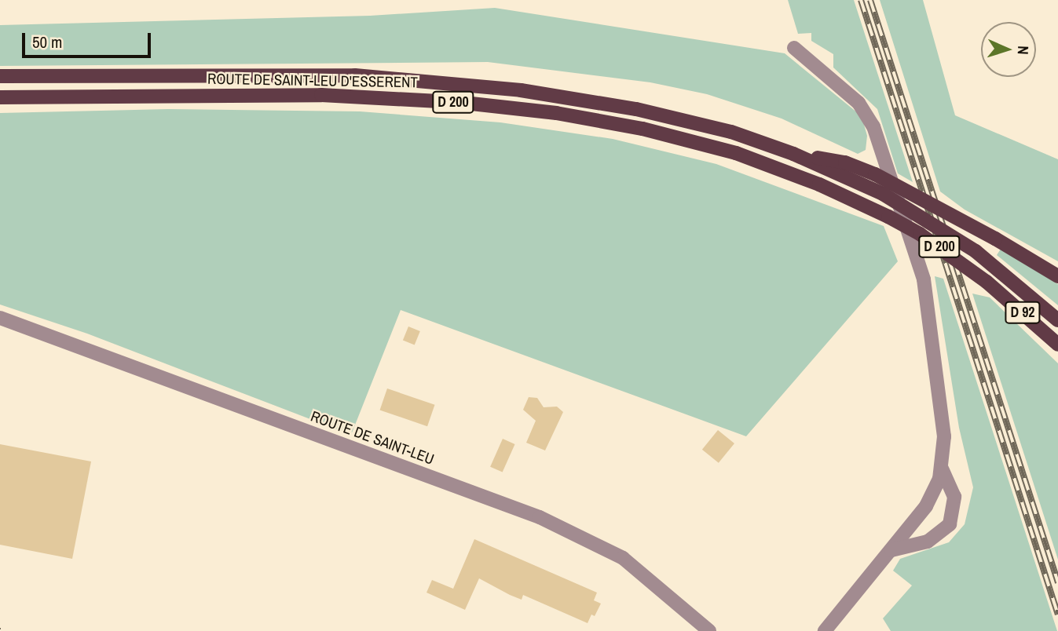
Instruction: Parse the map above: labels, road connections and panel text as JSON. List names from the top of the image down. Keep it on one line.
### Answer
{"streets":{"main road":["ROUTE DE SAINT-LEU D'ESSERENT","D 200","D 92"],"street":["ROUTE DE SAINT-LEU"]},"scale_bar":"50 m","north":"right"}
